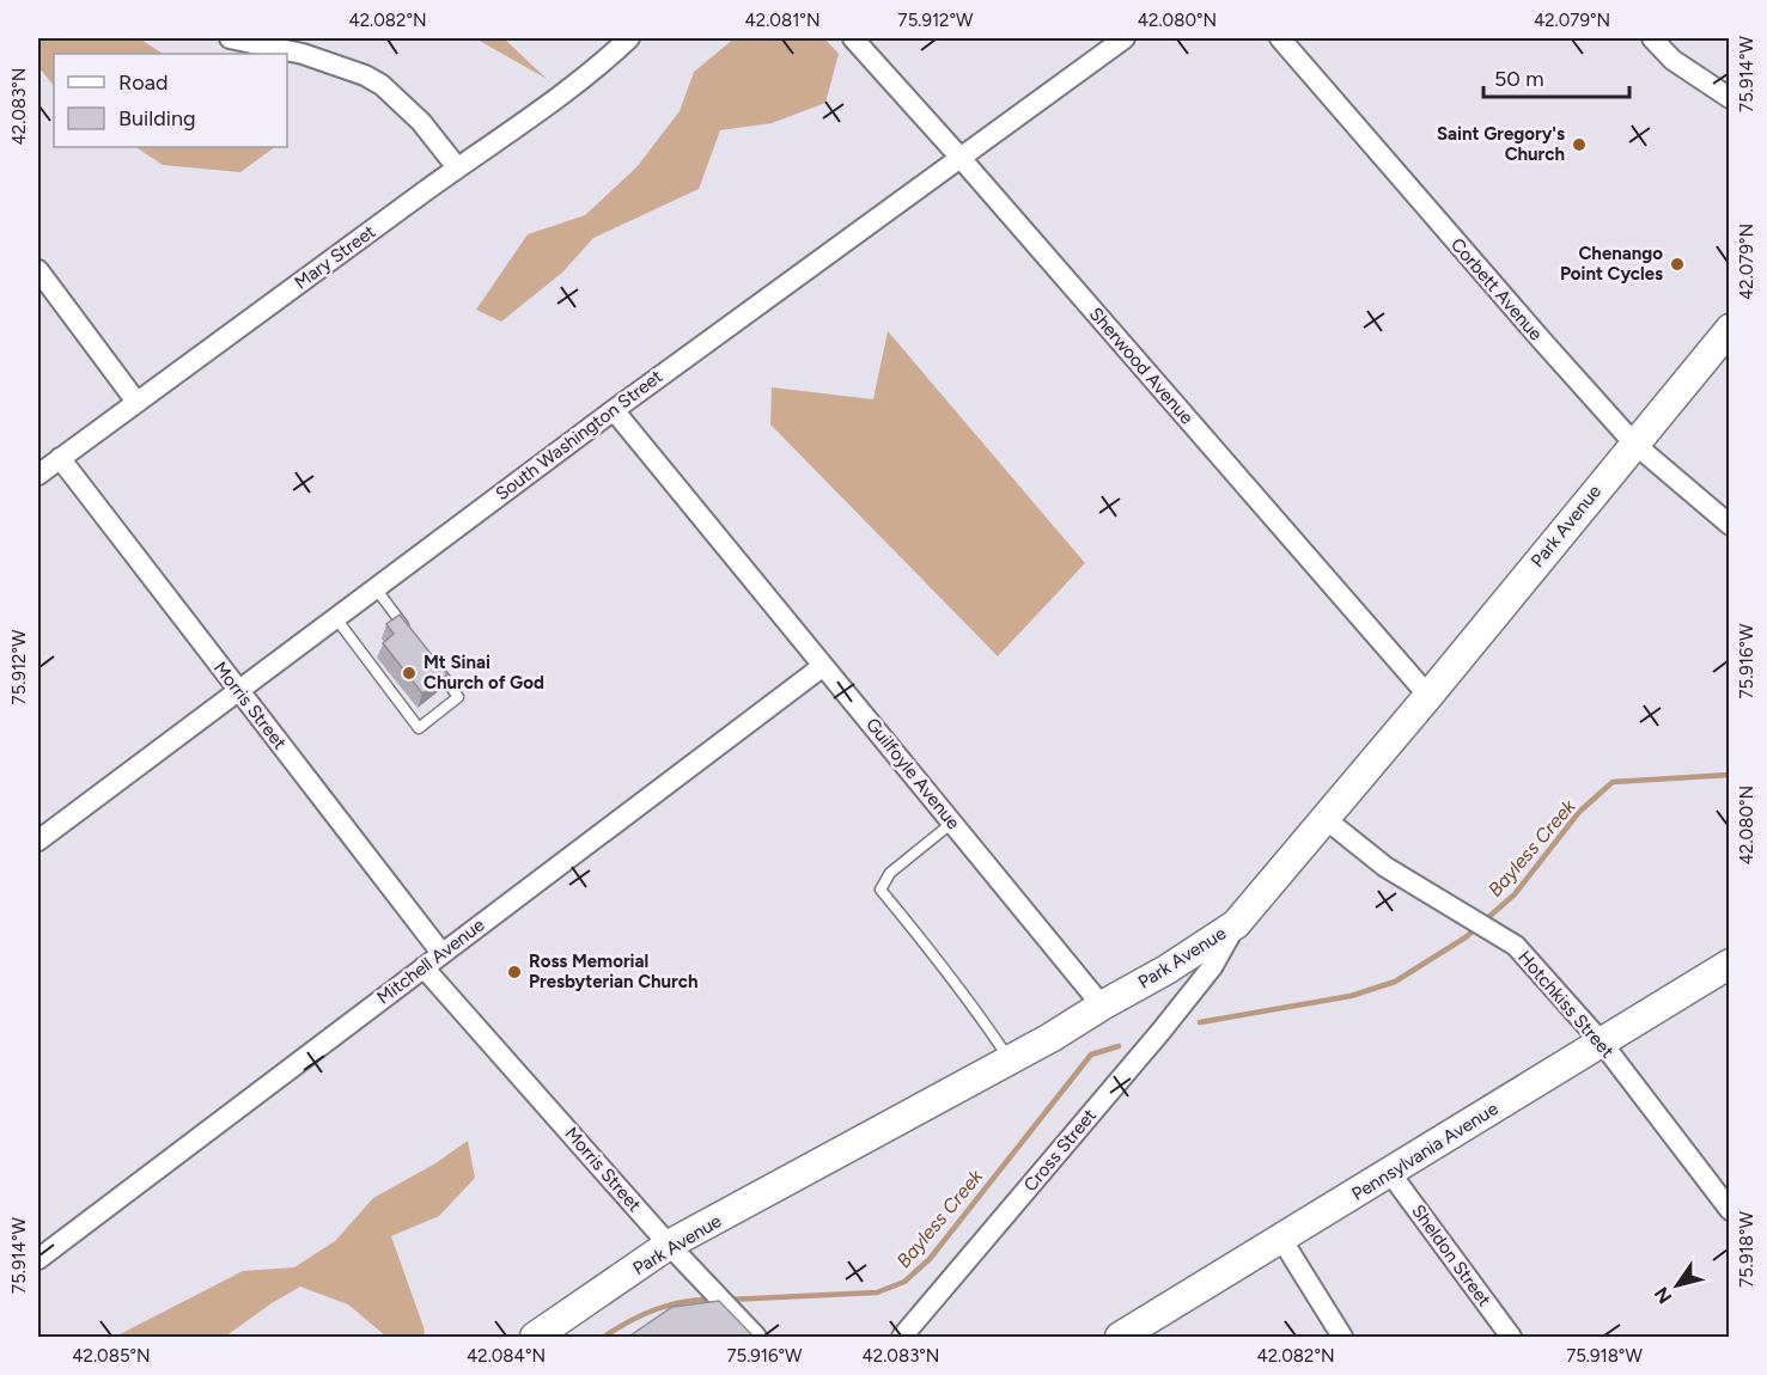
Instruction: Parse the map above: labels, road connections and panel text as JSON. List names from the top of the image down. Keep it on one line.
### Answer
{"streets":{"street":["Mary Street","Corbett Avenue","Sherwood Avenue","South Washington Street","Park Avenue","Morris Street","Guilfoyle Avenue","Mitchell Avenue","Hotchkiss Street","Cross Street","Pennsylvania Avenue","Sheldon Street"]},"crossings":[["Mary Street","Morris Street"],["Corbett Avenue","Park Avenue"],["Sherwood Avenue","South Washington Street"],["Sherwood Avenue","Park Avenue"],["South Washington Street","Morris Street"],["South Washington Street","Guilfoyle Avenue"],["Park Avenue","Morris Street"],["Park Avenue","Guilfoyle Avenue"],["Park Avenue","Hotchkiss Street"],["Park Avenue","Cross Street"],["Morris Street","Mitchell Avenue"],["Guilfoyle Avenue","Mitchell Avenue"],["Hotchkiss Street","Pennsylvania Avenue"],["Pennsylvania Avenue","Sheldon Street"]],"water":["Bayless Creek"],"places":["Saint Gregory's Church","Chenango Point Cycles","Mt Sinai Church of God","Ross Memorial Presbyterian Church"],"legend":["Road","Building"],"scale_bar":"50 m","north":"bottom left","coordinates":["42.082°N","42.081°N","75.912°W","42.080°N","42.079°N","75.914°W","42.083°N","75.916°W","75.918°W","42.085°N","42.084°N"]}
